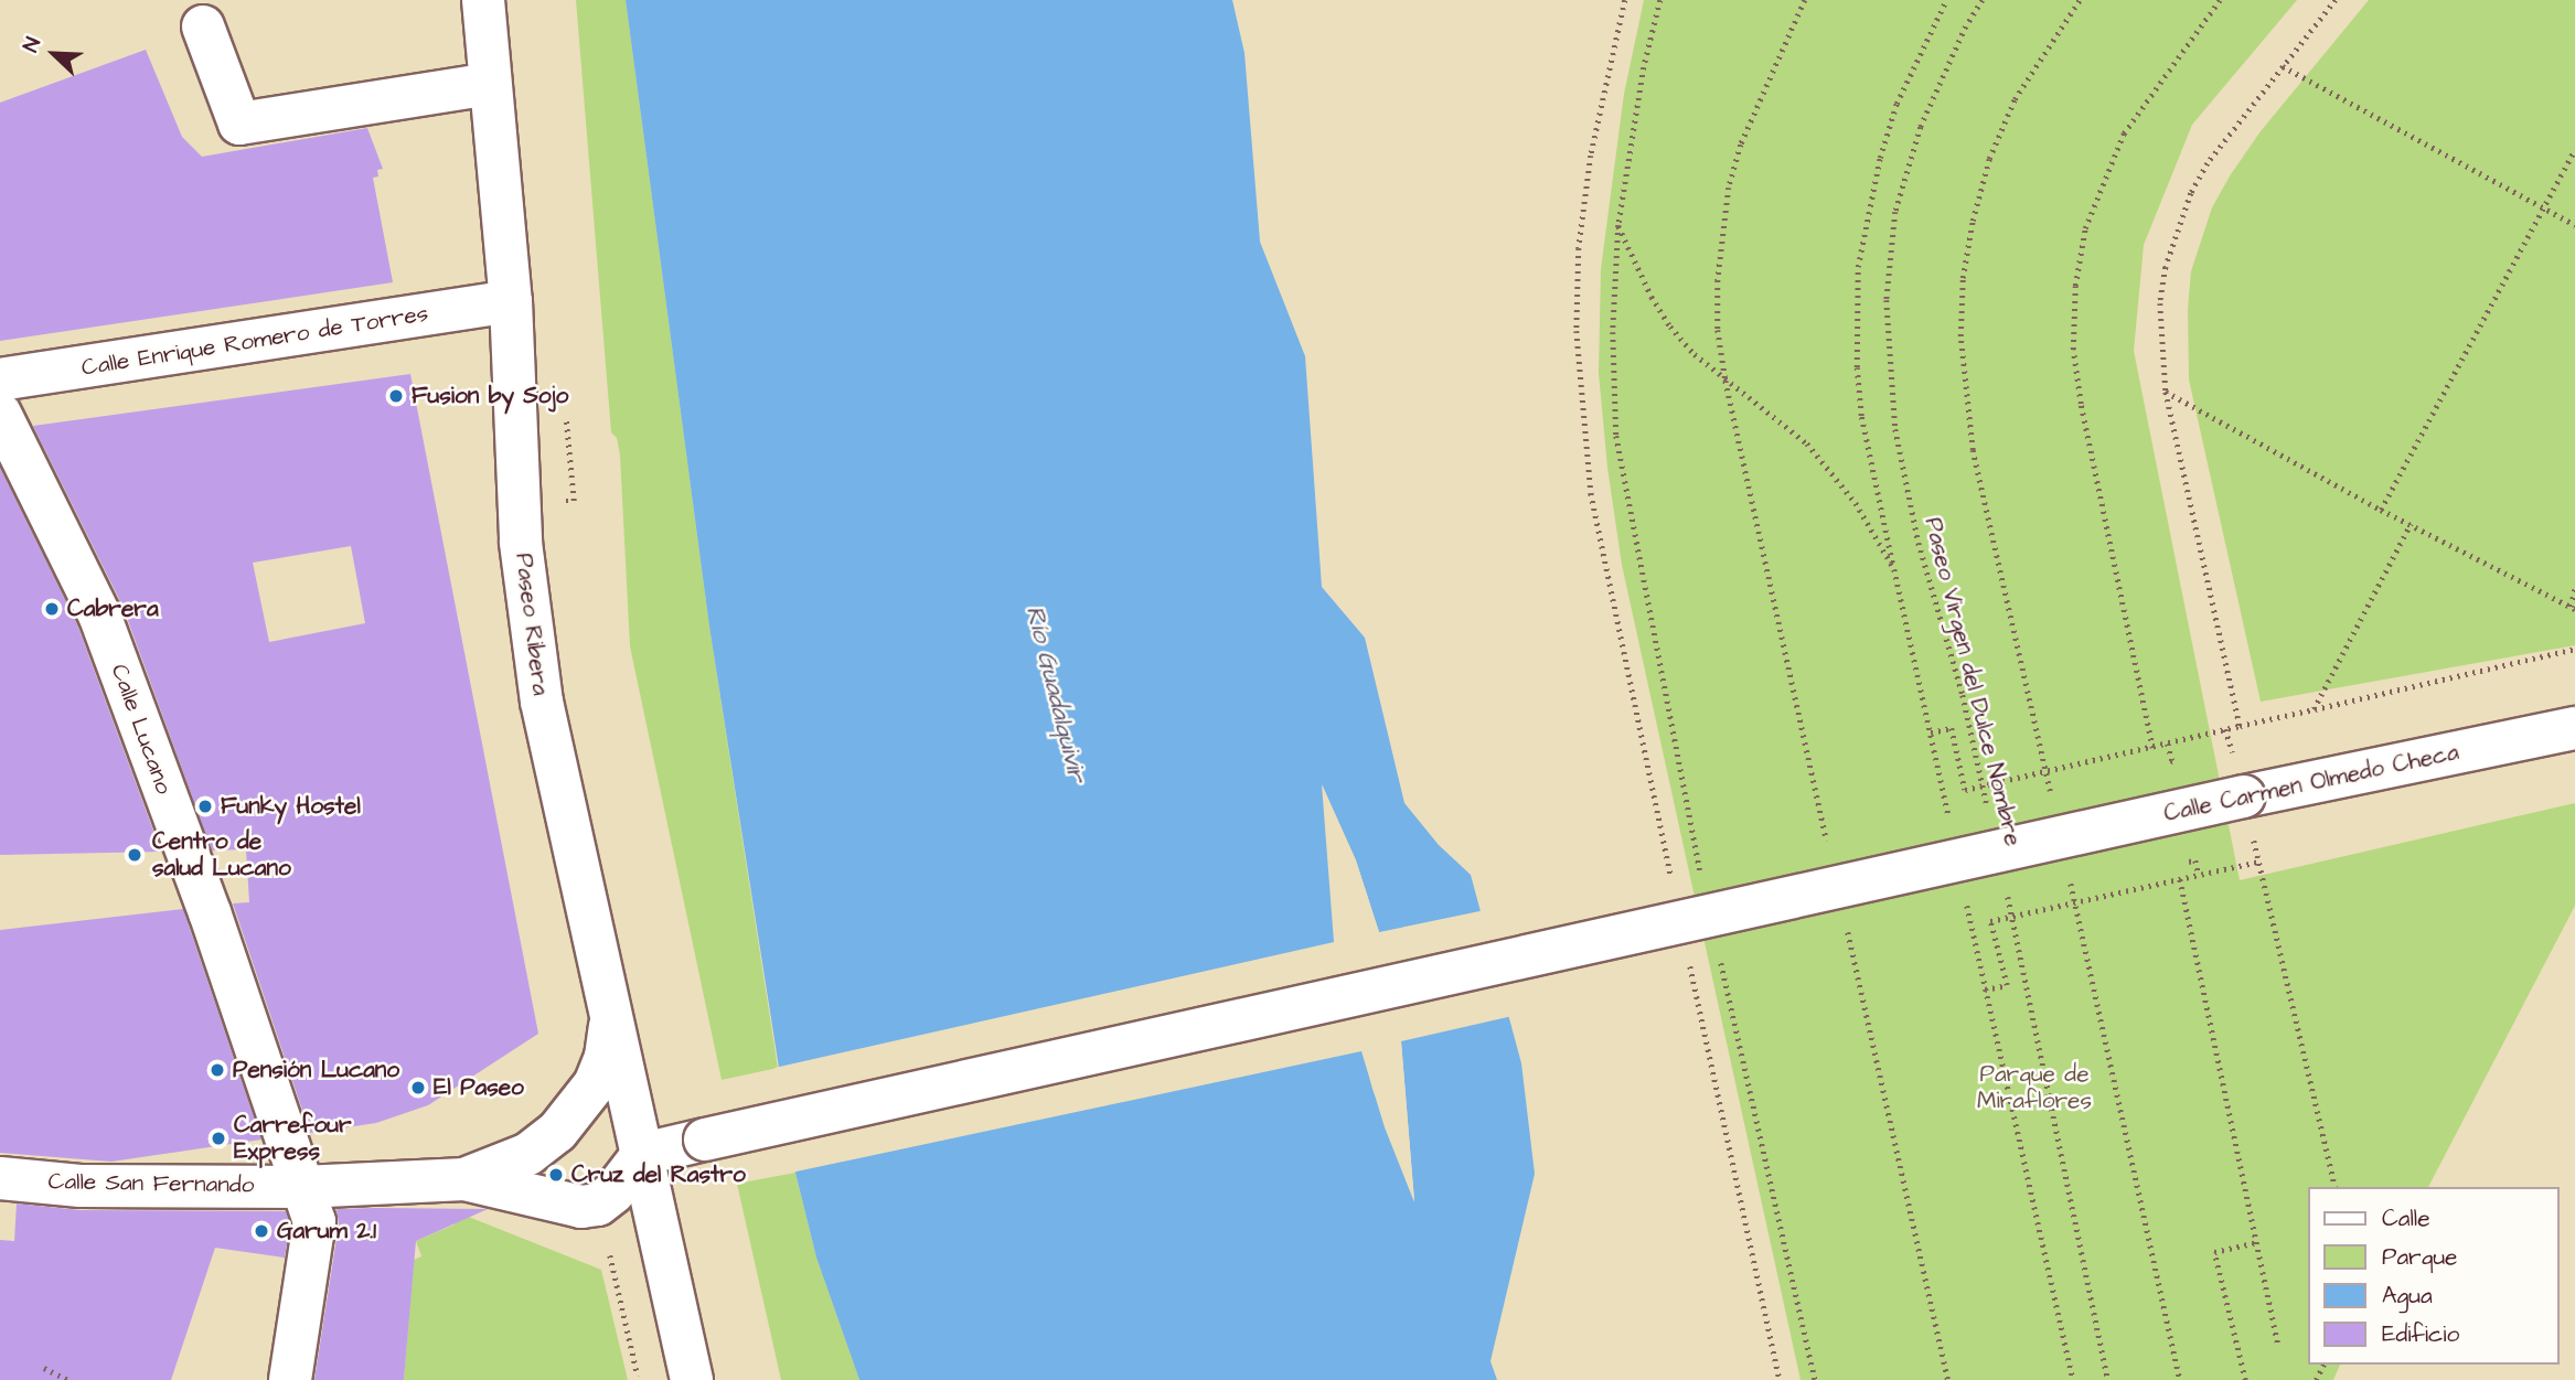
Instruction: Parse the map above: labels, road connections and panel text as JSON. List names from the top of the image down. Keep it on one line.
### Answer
{"streets":{"street":["Calle Enrique Romero de Torres","Paseo Ribera","Calle Lucano","Calle Carmen Olmedo Checa","Calle San Fernando"],"path":["Paseo Virgen del Dulce Nombre"]},"crossings":[["Calle Enrique Romero de Torres","Paseo Ribera"],["Paseo Ribera","Calle Carmen Olmedo Checa"],["Calle Lucano","Calle San Fernando"]],"water":["Río Guadalquivir"],"parks":["Parque de Miraflores"],"places":["Fusion by Sojo","Cabrera","Funky Hostel","Centro de salud Lucano","Pensión Lucano","El Paseo","Carrefour Express","Cruz del Rastro","Garum 2.1"],"legend":["Calle","Parque","Agua","Edificio"],"north":"top left"}
